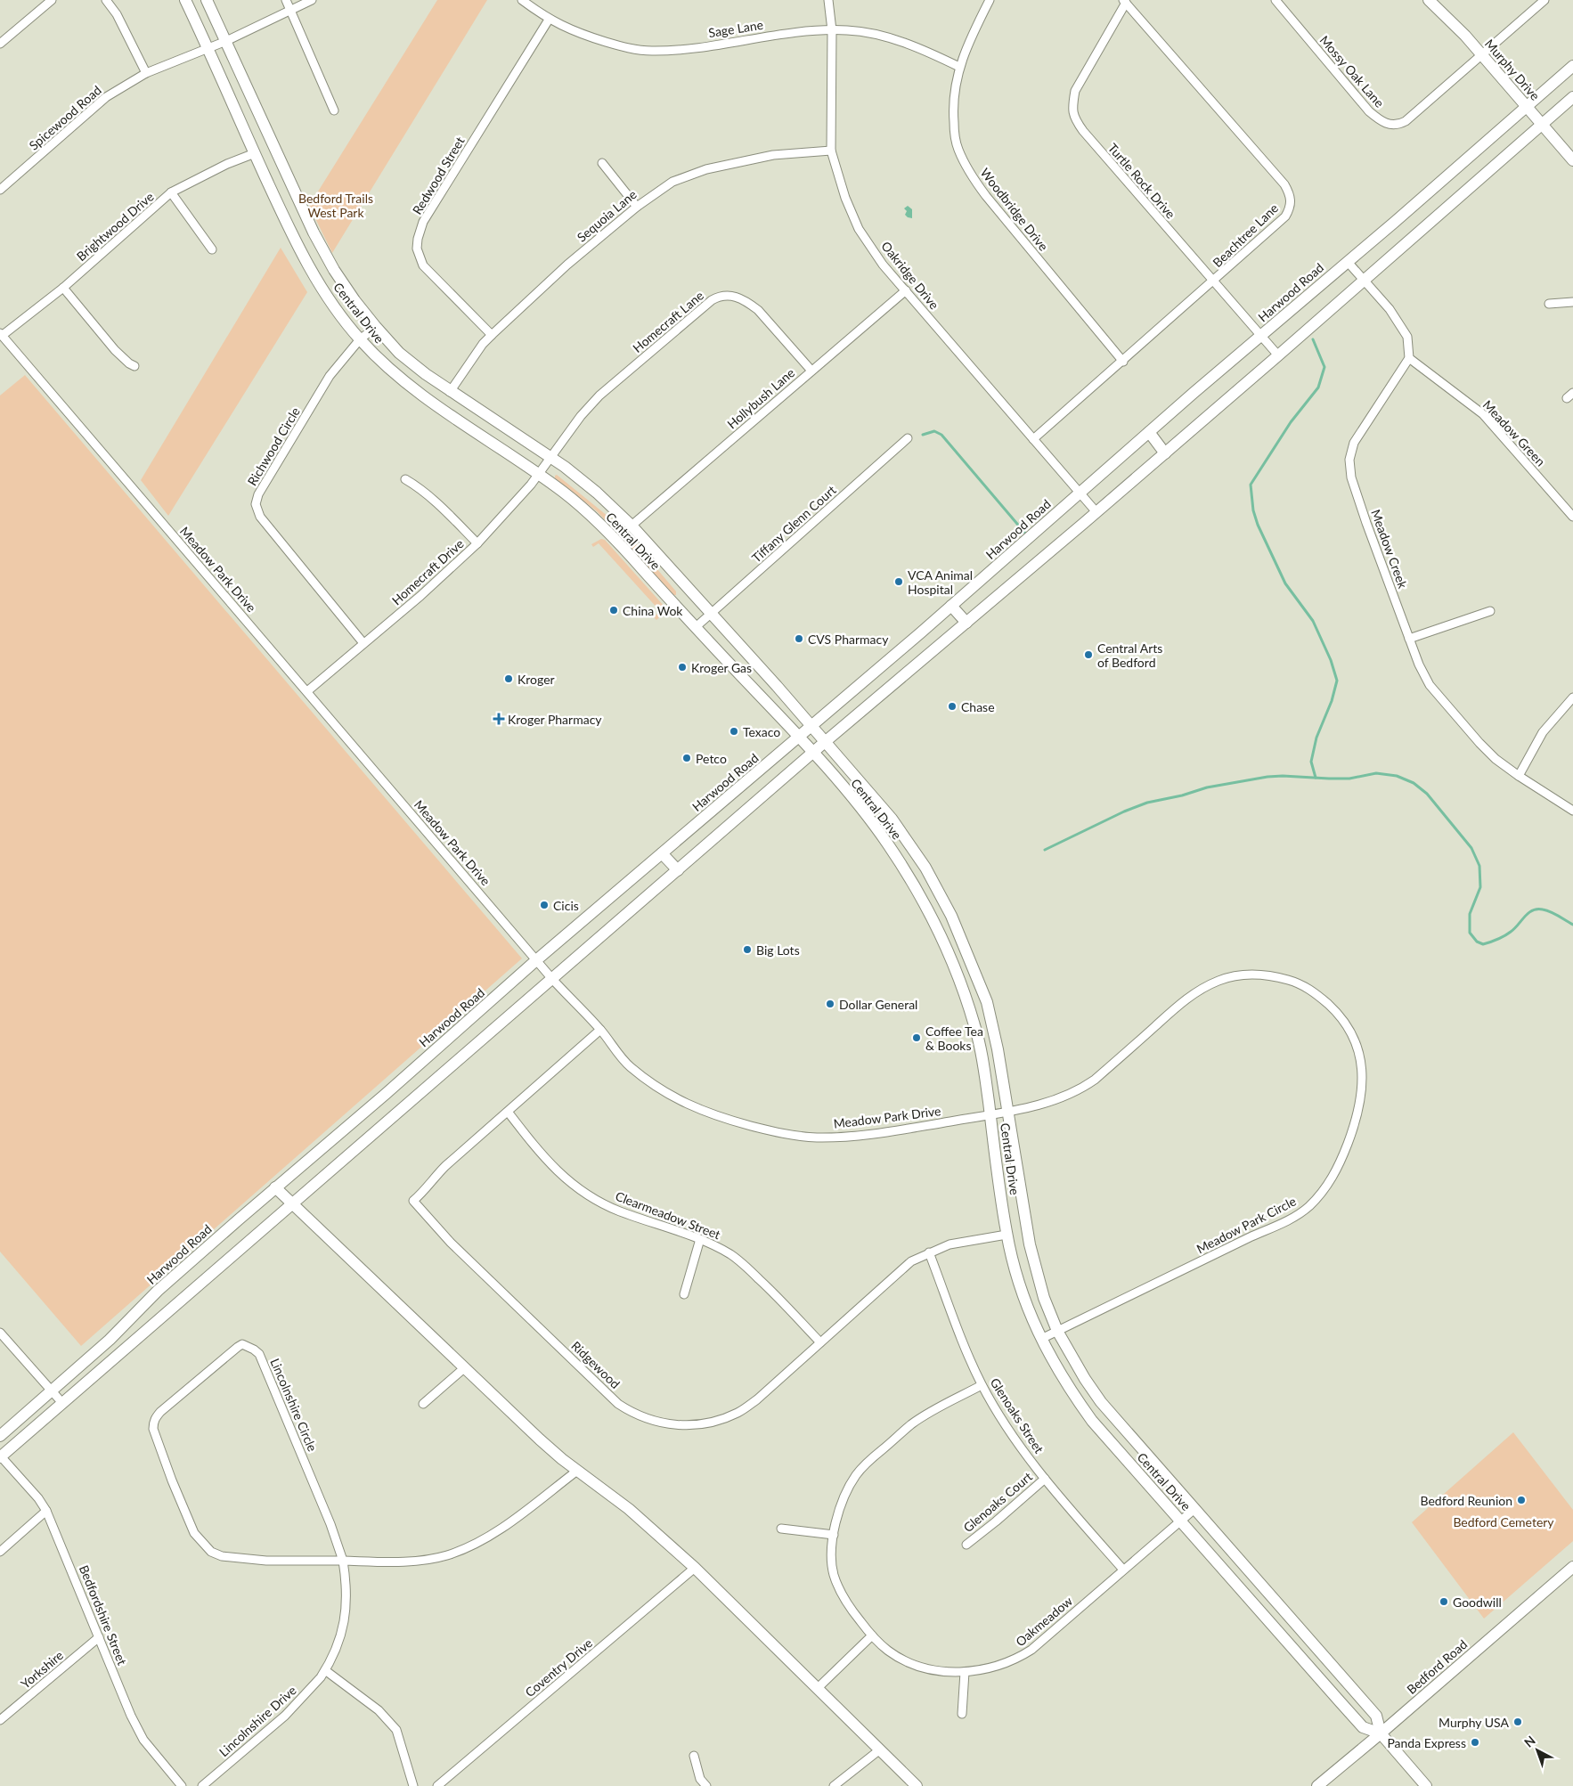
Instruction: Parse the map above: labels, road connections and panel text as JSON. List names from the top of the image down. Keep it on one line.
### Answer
{"streets":{"main road":["Murphy Drive","Harwood Road","Central Drive","Bedford Road"],"street":["Sage Lane","Mossy Oak Lane","Spicewood Road","Redwood Street","Turtle Rock Drive","Woodbridge Drive","Sequoia Lane","Brightwood Drive","Beachtree Lane","Oakridge Drive","Homecraft Lane","Hollybush Lane","Meadow Green","Richwood Circle","Tiffany Glenn Court","Meadow Creek","Meadow Park Drive","Homecraft Drive","Clearmeadow Street","Meadow Park Circle","Ridgewood","Lincolnshire Circle","Glenoaks Street","Glenoaks Court","Bedfordshire Street","Oakmeadow","Coventry Drive","Yorkshire","Lincolnshire Drive"]},"crossings":[["Sage Lane","Redwood Street"],["Sage Lane","Woodbridge Drive"],["Sage Lane","Oakridge Drive"],["Murphy Drive","Mossy Oak Lane"],["Murphy Drive","Harwood Road"],["Spicewood Road","Central Drive"],["Redwood Street","Sequoia Lane"],["Turtle Rock Drive","Beachtree Lane"],["Turtle Rock Drive","Harwood Road"],["Woodbridge Drive","Beachtree Lane"],["Sequoia Lane","Oakridge Drive"],["Sequoia Lane","Central Drive"],["Brightwood Drive","Central Drive"],["Brightwood Drive","Meadow Park Drive"],["Beachtree Lane","Oakridge Drive"],["Oakridge Drive","Harwood Road"],["Oakridge Drive","Hollybush Lane"],["Harwood Road","Central Drive"],["Harwood Road","Meadow Park Drive"],["Central Drive","Homecraft Lane"],["Central Drive","Hollybush Lane"],["Central Drive","Richwood Circle"],["Central Drive","Tiffany Glenn Court"],["Central Drive","Meadow Park Drive"],["Central Drive","Homecraft Drive"],["Central Drive","Meadow Park Circle"],["Central Drive","Ridgewood"],["Central Drive","Oakmeadow"],["Central Drive","Bedford Road"],["Homecraft Lane","Hollybush Lane"],["Homecraft Lane","Homecraft Drive"],["Meadow Green","Meadow Creek"],["Richwood Circle","Homecraft Drive"],["Meadow Park Drive","Homecraft Drive"],["Meadow Park Drive","Meadow Park Circle"],["Meadow Park Drive","Ridgewood"],["Clearmeadow Street","Ridgewood"],["Ridgewood","Glenoaks Street"],["Lincolnshire Circle","Lincolnshire Drive"],["Glenoaks Street","Glenoaks Court"],["Glenoaks Street","Oakmeadow"],["Bedfordshire Street","Yorkshire"]],"parks":["Bedford Trails West Park","Bedford Cemetery"],"places":{"other":["VCA Animal Hospital","China Wok","CVS Pharmacy","Central Arts of Bedford","Kroger Gas","Kroger","Chase","Texaco","Petco","Cicis","Big Lots","Dollar General","Coffee Tea & Books","Bedford Reunion","Goodwill","Murphy USA","Panda Express"],"health":["Kroger Pharmacy"]},"north":"top left"}
